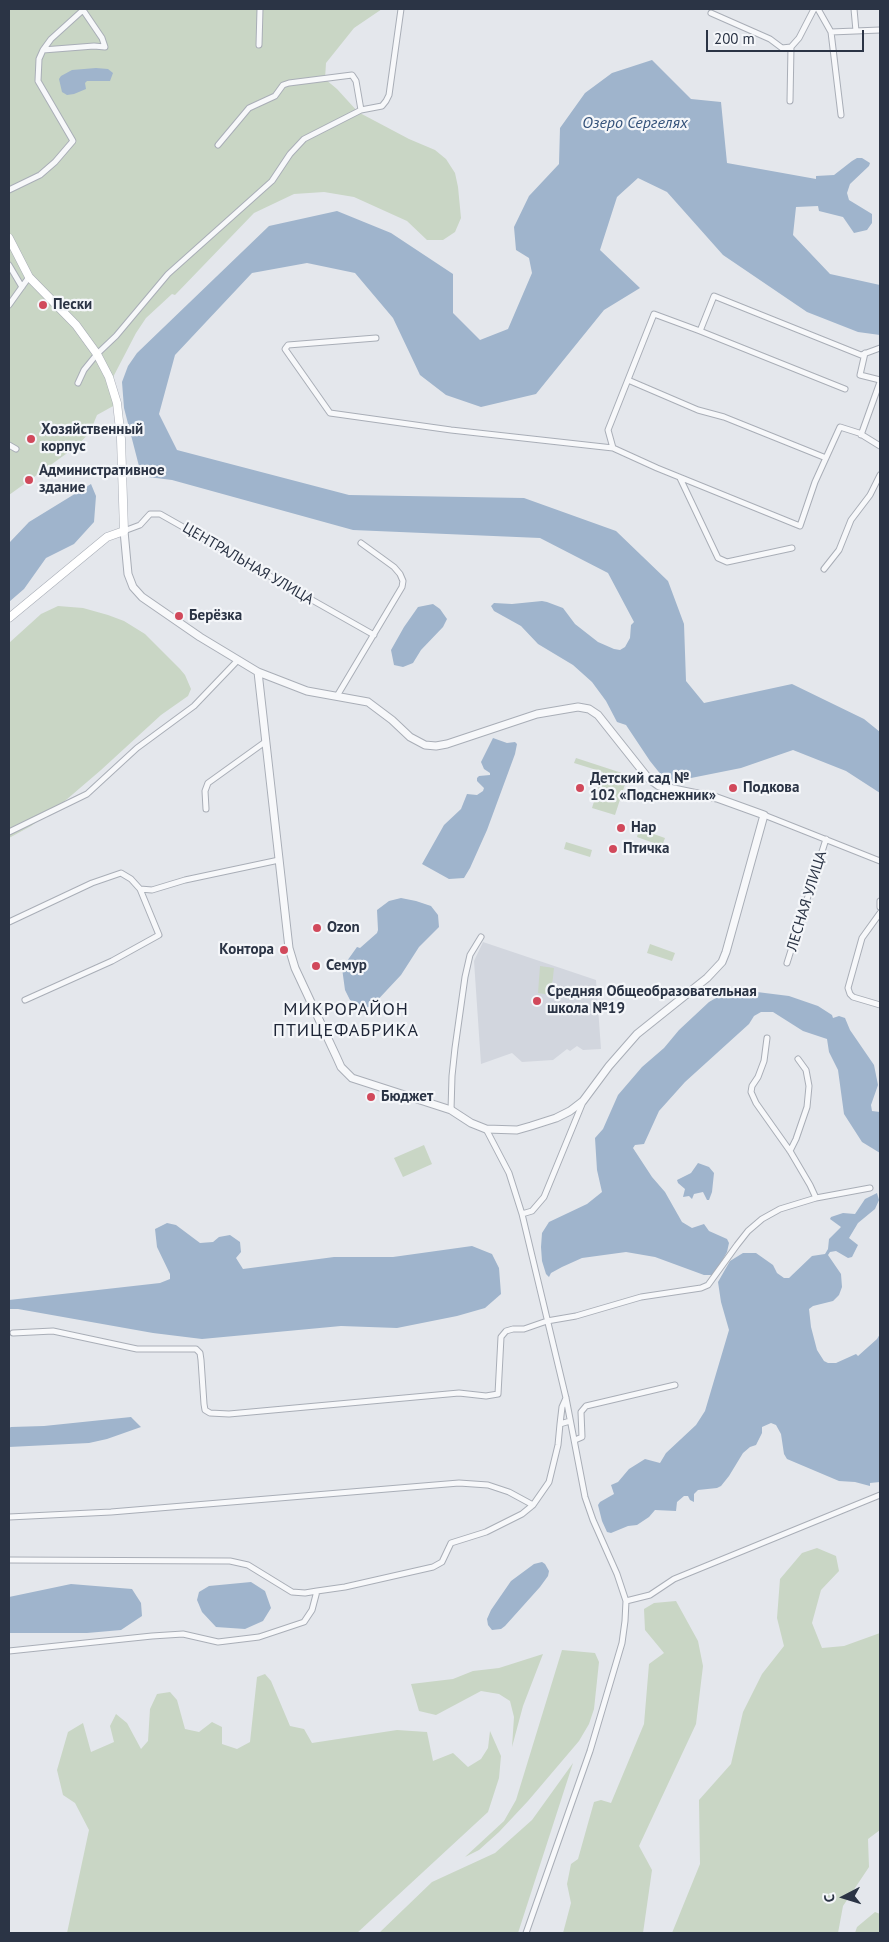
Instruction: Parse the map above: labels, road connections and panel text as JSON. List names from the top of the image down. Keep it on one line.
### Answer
{"streets":{"street":["ЦЕНТРАЛЬНАЯ УЛИЦА","ЛЕСНАЯ УЛИЦА"]},"districts":["МИКРОРАЙОН ПТИЦЕФАБРИКА"],"water":["Озеро Сергелях"],"places":["Пески","Хозяйственный корпус","Административное здание","Берёзка","Детский сад № 102 «Подснежник»","Подкова","Нар","Птичка","Ozon","Контора","Семур","Средняя Общеобразовательная школа №19","Бюджет"],"scale_bar":"200 m","north":"left"}
